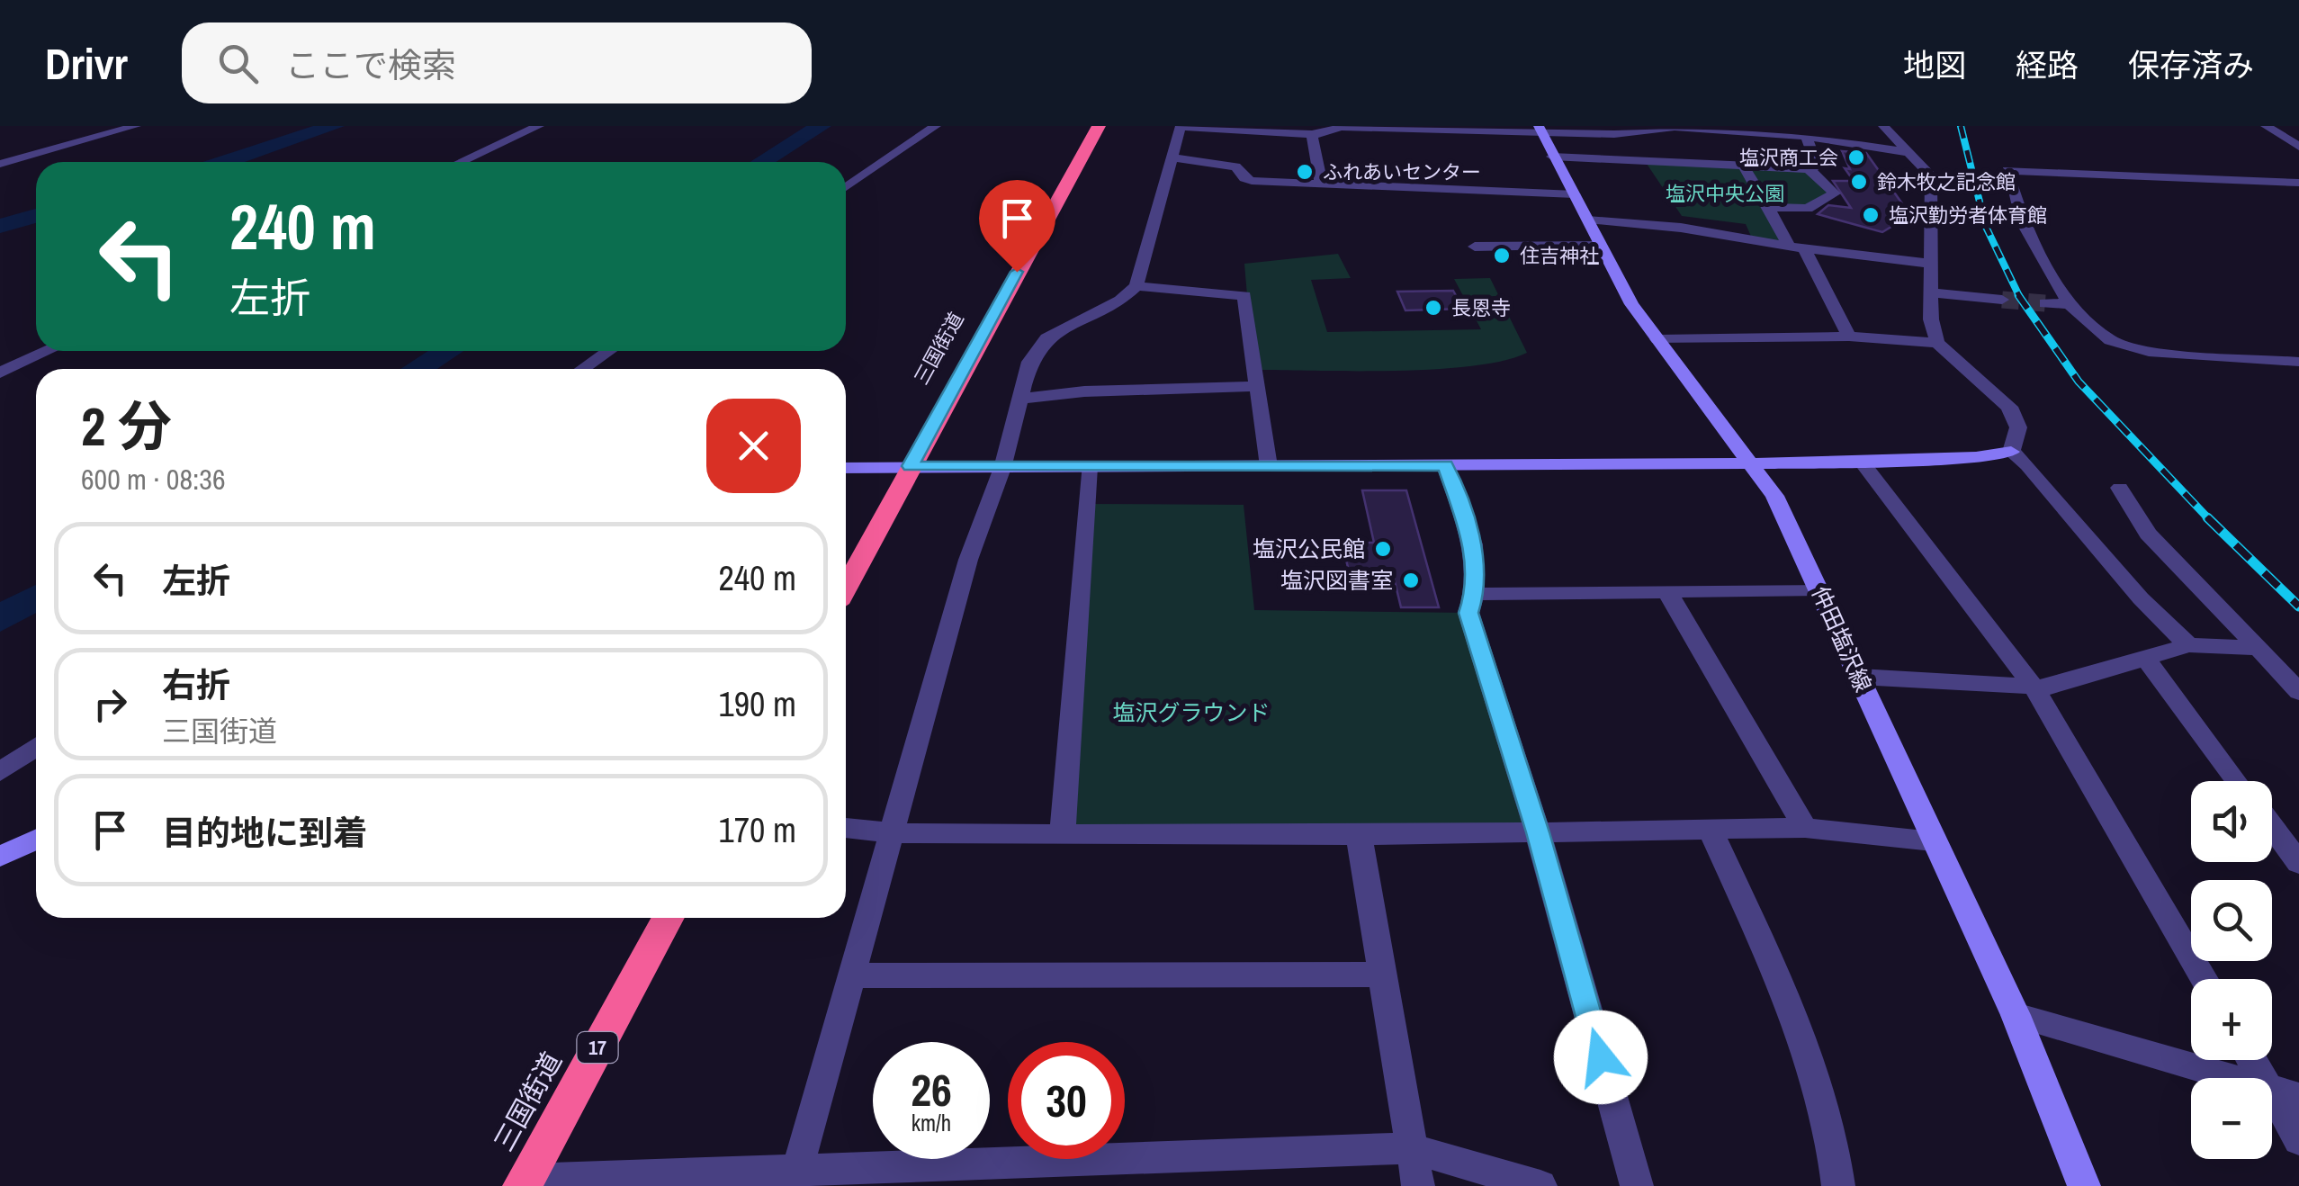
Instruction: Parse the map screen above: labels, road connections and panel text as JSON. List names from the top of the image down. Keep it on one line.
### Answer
{"streets":{"highway":["三国街道","17"],"main road":["仲田塩沢線"]},"parks":["塩沢中央公園","塩沢グラウンド"],"places":["塩沢商工会","ふれあいセンター","鈴木牧之記念館","塩沢勤労者体育館","住吉神社","長恩寺","塩沢公民館","塩沢図書室"],"page":{"header":"Drivr","search":"ここで検索","nav":["地図","経路","保存済み"],"turn":["240 m","左折"],"heading":["2 分","600 m · 08:36"],"list":[{"name":"左折","value":"240 m"},{"name":"右折","note":"三国街道","value":"190 m"},{"name":"目的地に到着","value":"170 m"}],"map_buttons":["+","−"],"speed":"26 km/h","limit":"30"}}
